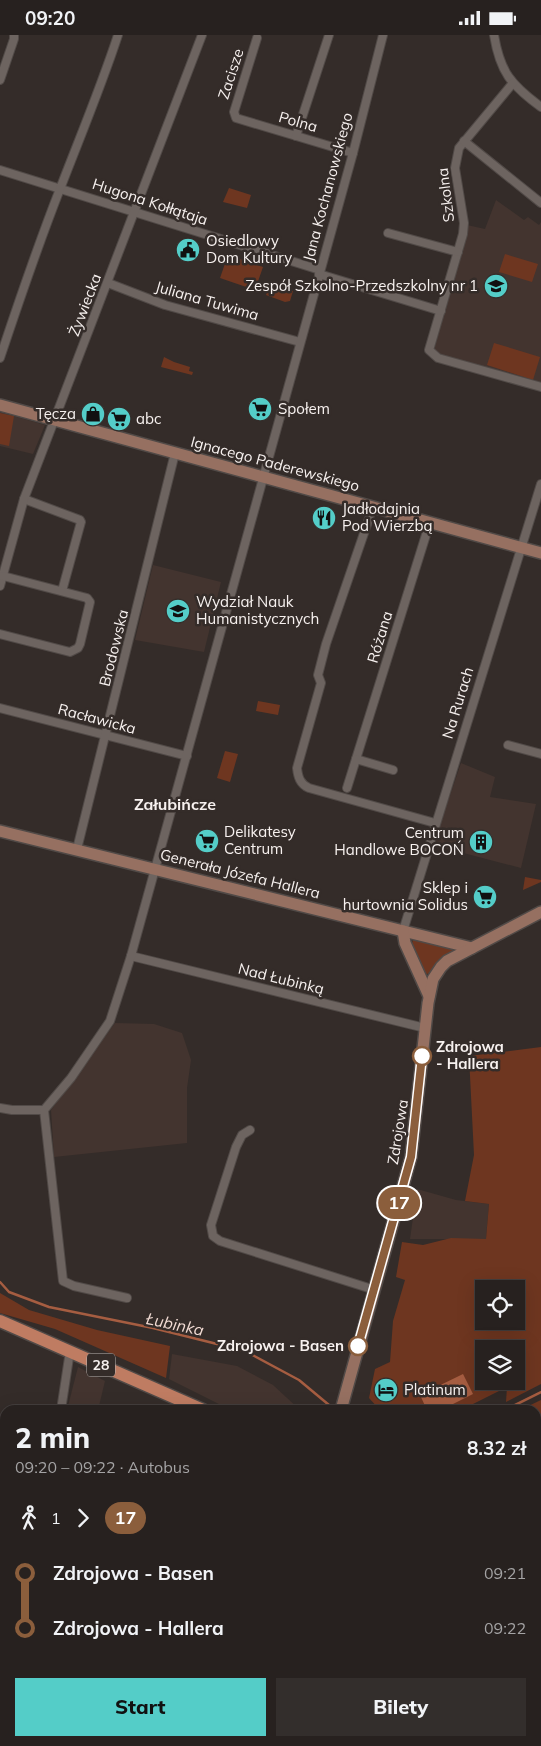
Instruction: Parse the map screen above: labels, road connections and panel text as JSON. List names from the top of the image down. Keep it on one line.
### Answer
{"streets":{"main road":["28"],"street":["Zacisze","Polna","Jana Kochanowskiego","Szkolna","Hugona Kołłątaja","Juliana Tuwima","Żywiecka","Ignacego Paderewskiego","Różana","Brodowska","Na Rurach","Racławicka","Generała Józefa Hallera","Nad Łubinką","Zdrojowa"]},"crossings":[["Zacisze","Polna"],["Polna","Jana Kochanowskiego"],["Jana Kochanowskiego","Hugona Kołłątaja"],["Jana Kochanowskiego","Juliana Tuwima"],["Jana Kochanowskiego","Ignacego Paderewskiego"],["Jana Kochanowskiego","Racławicka"],["Jana Kochanowskiego","Generała Józefa Hallera"],["Jana Kochanowskiego","Nad Łubinką"],["Szkolna","Hugona Kołłątaja"],["Hugona Kołłątaja","Żywiecka"],["Juliana Tuwima","Żywiecka"],["Żywiecka","Ignacego Paderewskiego"],["Ignacego Paderewskiego","Różana"],["Ignacego Paderewskiego","Brodowska"],["Ignacego Paderewskiego","Na Rurach"],["Brodowska","Racławicka"],["Brodowska","Generała Józefa Hallera"],["Na Rurach","Generała Józefa Hallera"],["Generała Józefa Hallera","Zdrojowa"],["Nad Łubinką","Zdrojowa"]],"districts":["Załubińcze"],"water":["Łubinka"],"places":{"public building":["Osiedlowy Dom Kultury"],"school or university":["Zespół Szkolno-Przedszkolny nr 1","Wydział Nauk Humanistycznych"],"supermarket":["Społem","abc","Delikatesy Centrum","Sklep i hurtownia Solidus"],"shop":["Tęcza"],"restaurant":["Jadłodajnia Pod Wierzbą"],"building":["Centrum Handlowe BOCOŃ"],"other":["Zdrojowa - Hallera","Zdrojowa - Basen"],"hotel":["Platinum"]},"lines":["bus line 17"],"page":{"status":"09:20","on_map":"17","heading":["2 min","09:20 – 09:22 · Autobus","8.32 zł"],"legs":["1","17"],"list":[{"name":"Zdrojowa - Basen","value":"09:21"},{"name":"Zdrojowa - Hallera","value":"09:22"}],"buttons":["Start","Bilety"]}}
